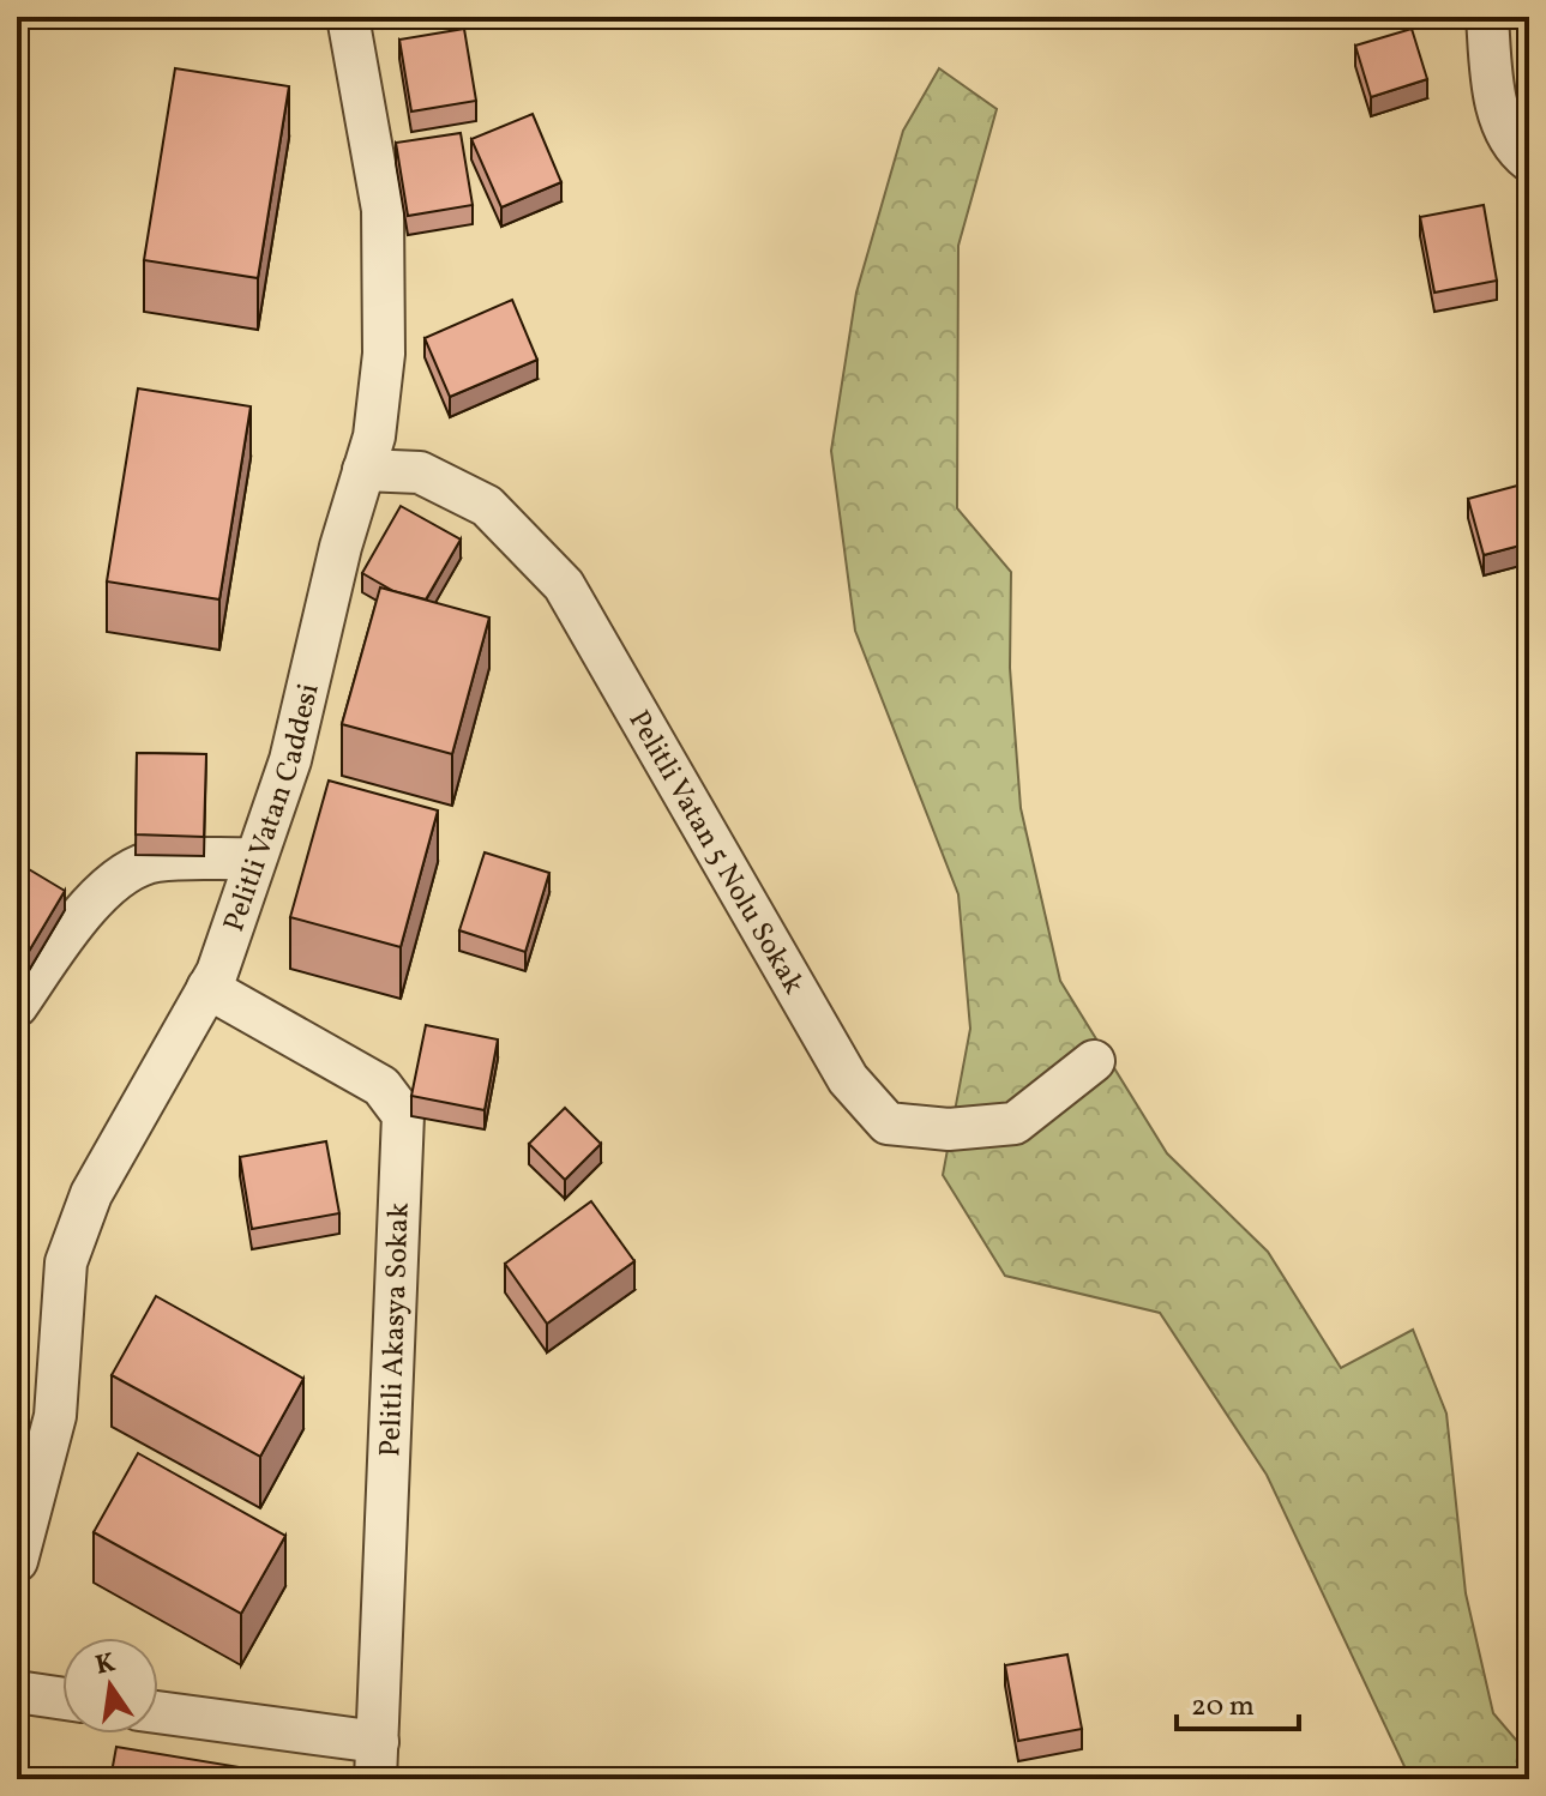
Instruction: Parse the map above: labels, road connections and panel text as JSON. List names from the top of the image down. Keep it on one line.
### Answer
{"streets":{"street":["Pelitli Vatan Caddesi","Pelitli Vatan 5 Nolu Sokak","Pelitli Akasya Sokak"]},"crossings":[["Pelitli Vatan Caddesi","Pelitli Vatan 5 Nolu Sokak"],["Pelitli Vatan Caddesi","Pelitli Akasya Sokak"]],"scale_bar":"20 m","north":"top"}
